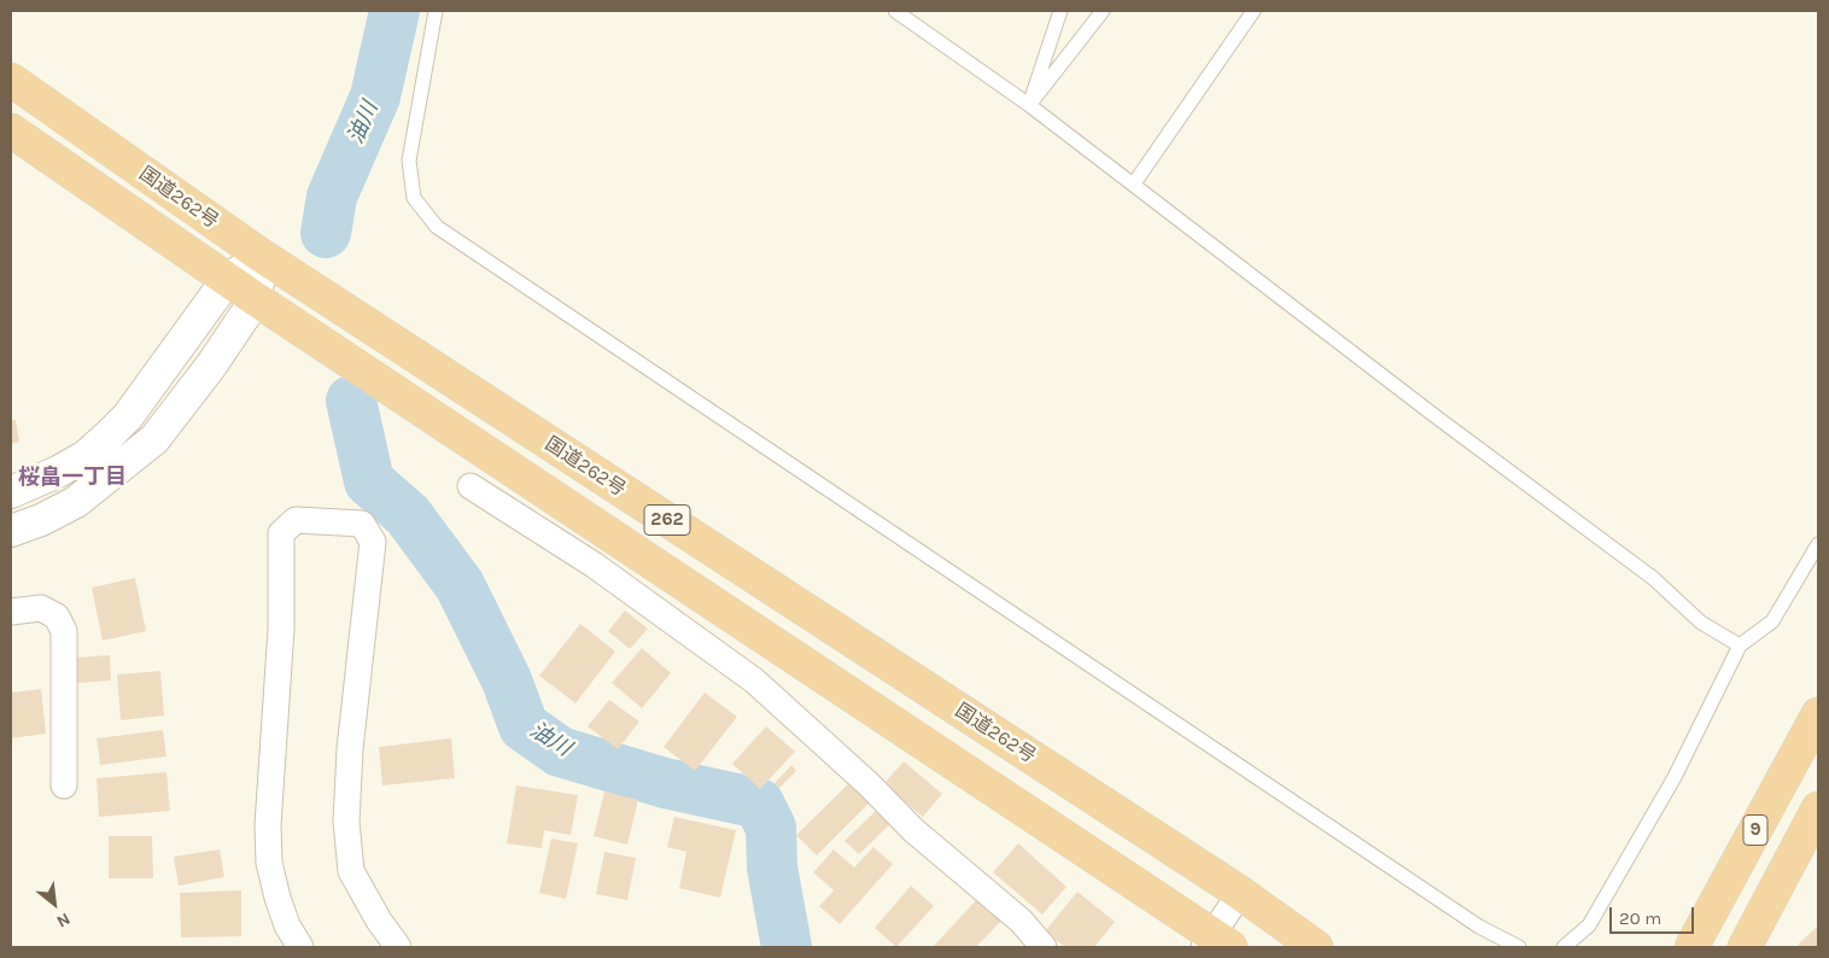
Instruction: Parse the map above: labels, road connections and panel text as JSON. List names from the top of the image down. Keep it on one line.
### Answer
{"streets":{"highway":["国道262号","262","9"]},"districts":["桜畠一丁目"],"water":["油川"],"scale_bar":"20 m","north":"bottom right"}
